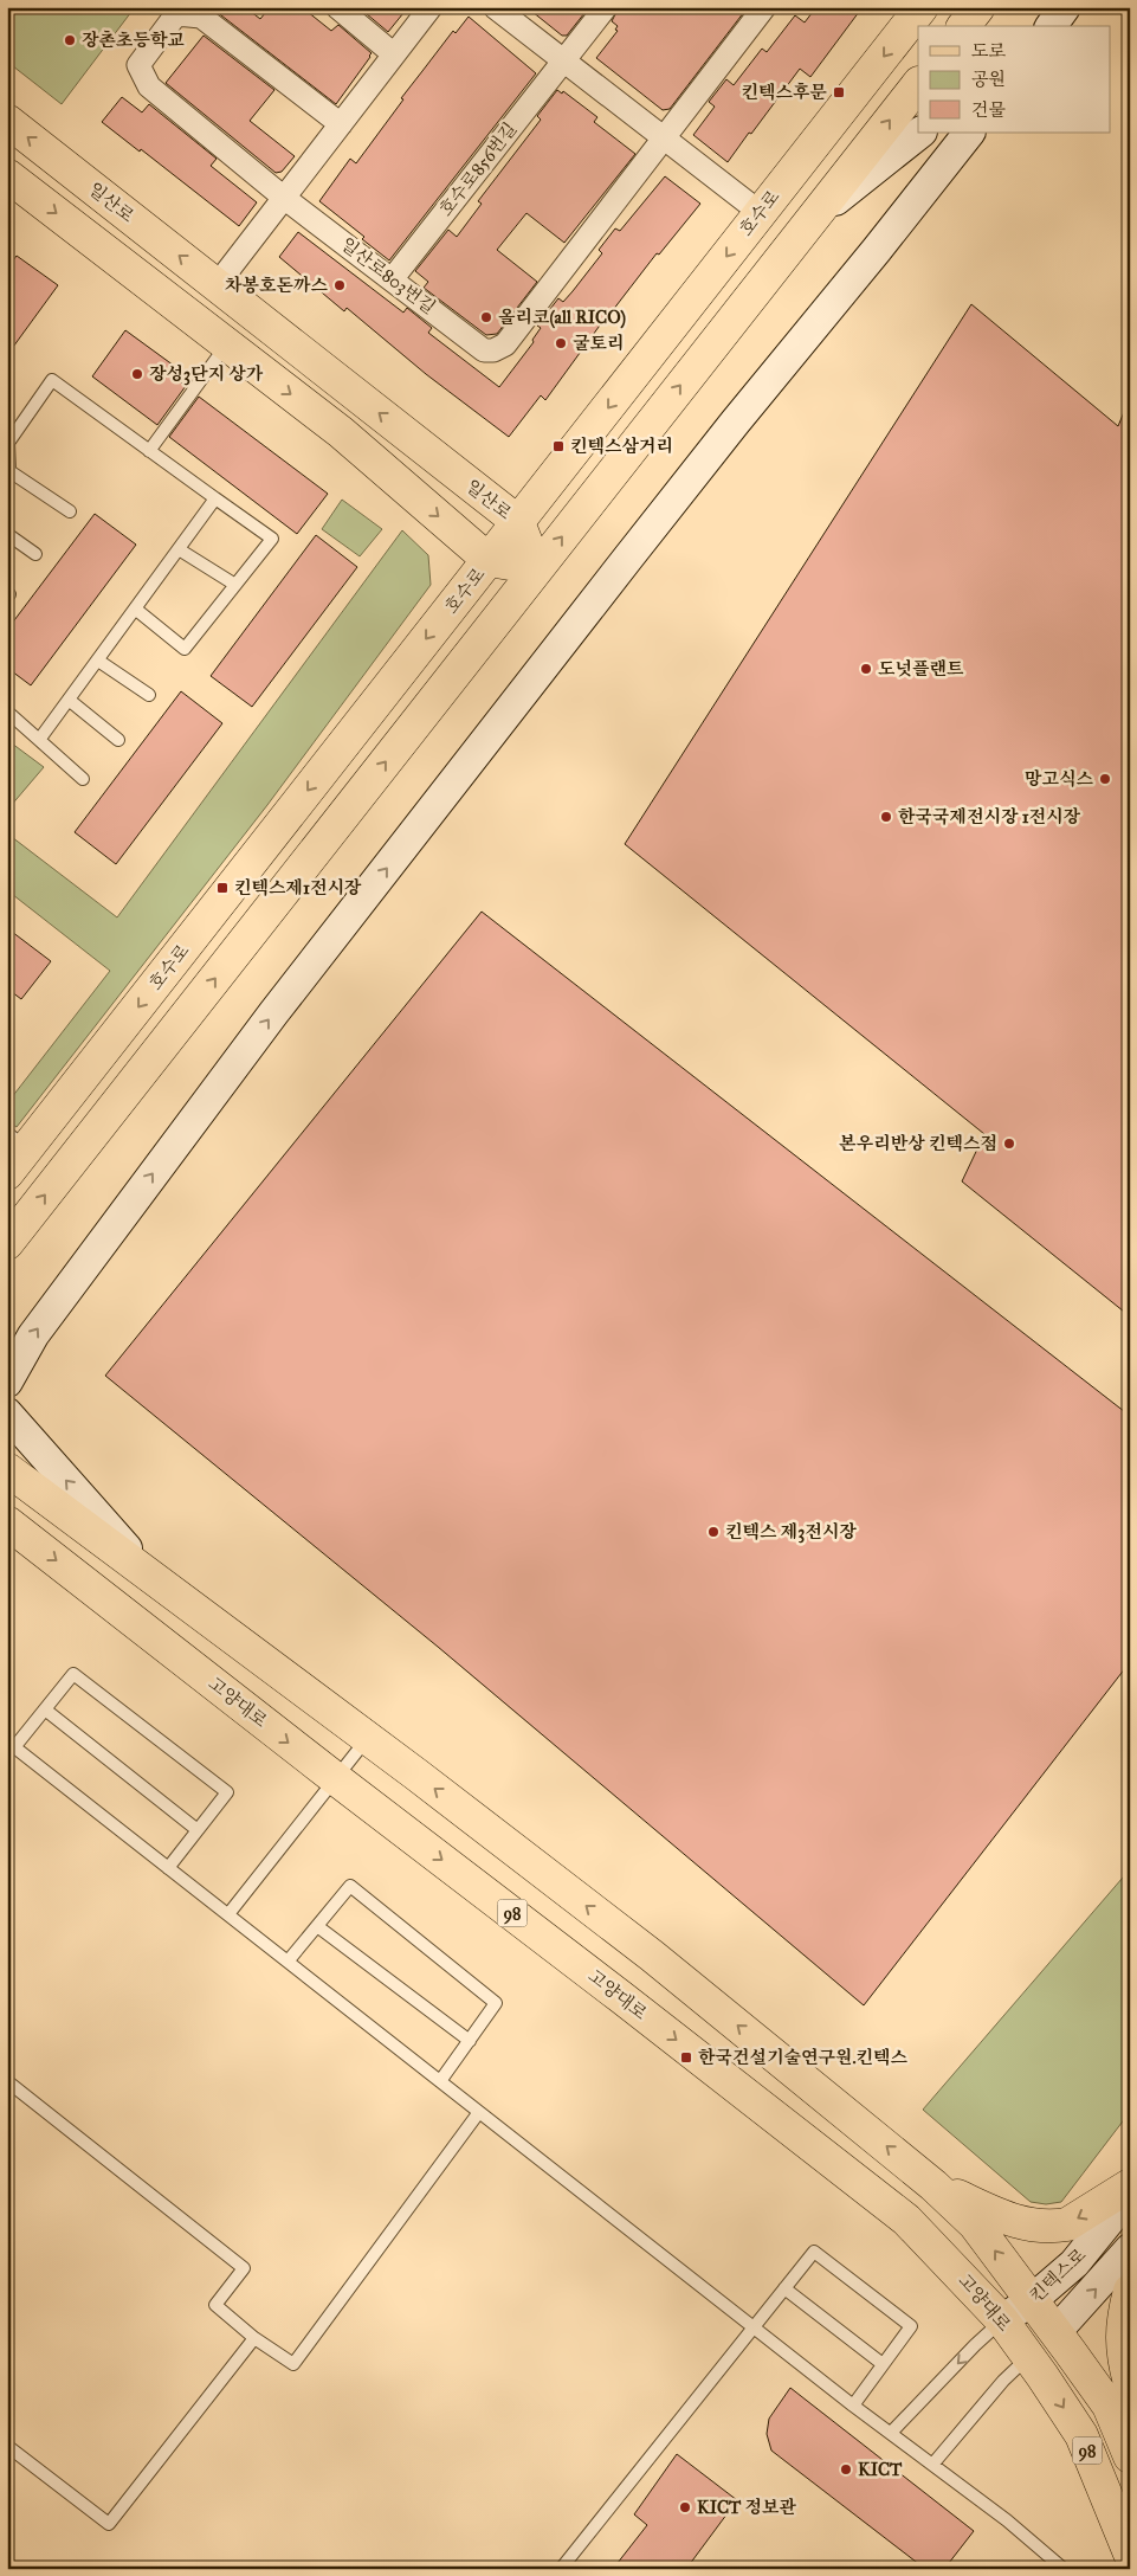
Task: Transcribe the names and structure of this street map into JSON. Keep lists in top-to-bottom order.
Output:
{
  "streets": {
    "main road": [
      "일산로",
      "호수로",
      "고양대로",
      "98",
      "킨텍스로"
    ],
    "street": ["호수로856번길", "일산로803번길"]
  },
  "crossings": [
    ["호수로856번길", "일산로803번길"],
    ["일산로", "호수로"],
    ["고양대로", "킨텍스로"]
  ],
  "places": {
    "other": [
      "장촌초등학교",
      "차봉호돈까스",
      "올리코(all RICO)",
      "굴토리",
      "장성3단지 상가",
      "도넛플랜트",
      "망고식스",
      "한국국제전시장 1전시장",
      "본우리반상 킨텍스점",
      "킨텍스 제3전시장",
      "KICT",
      "KICT 정보관"
    ],
    "transit": [
      "킨텍스후문",
      "킨텍스삼거리",
      "킨텍스제1전시장",
      "한국건설기술연구원.킨텍스"
    ]
  },
  "legend": ["도로", "공원", "건물"]
}
